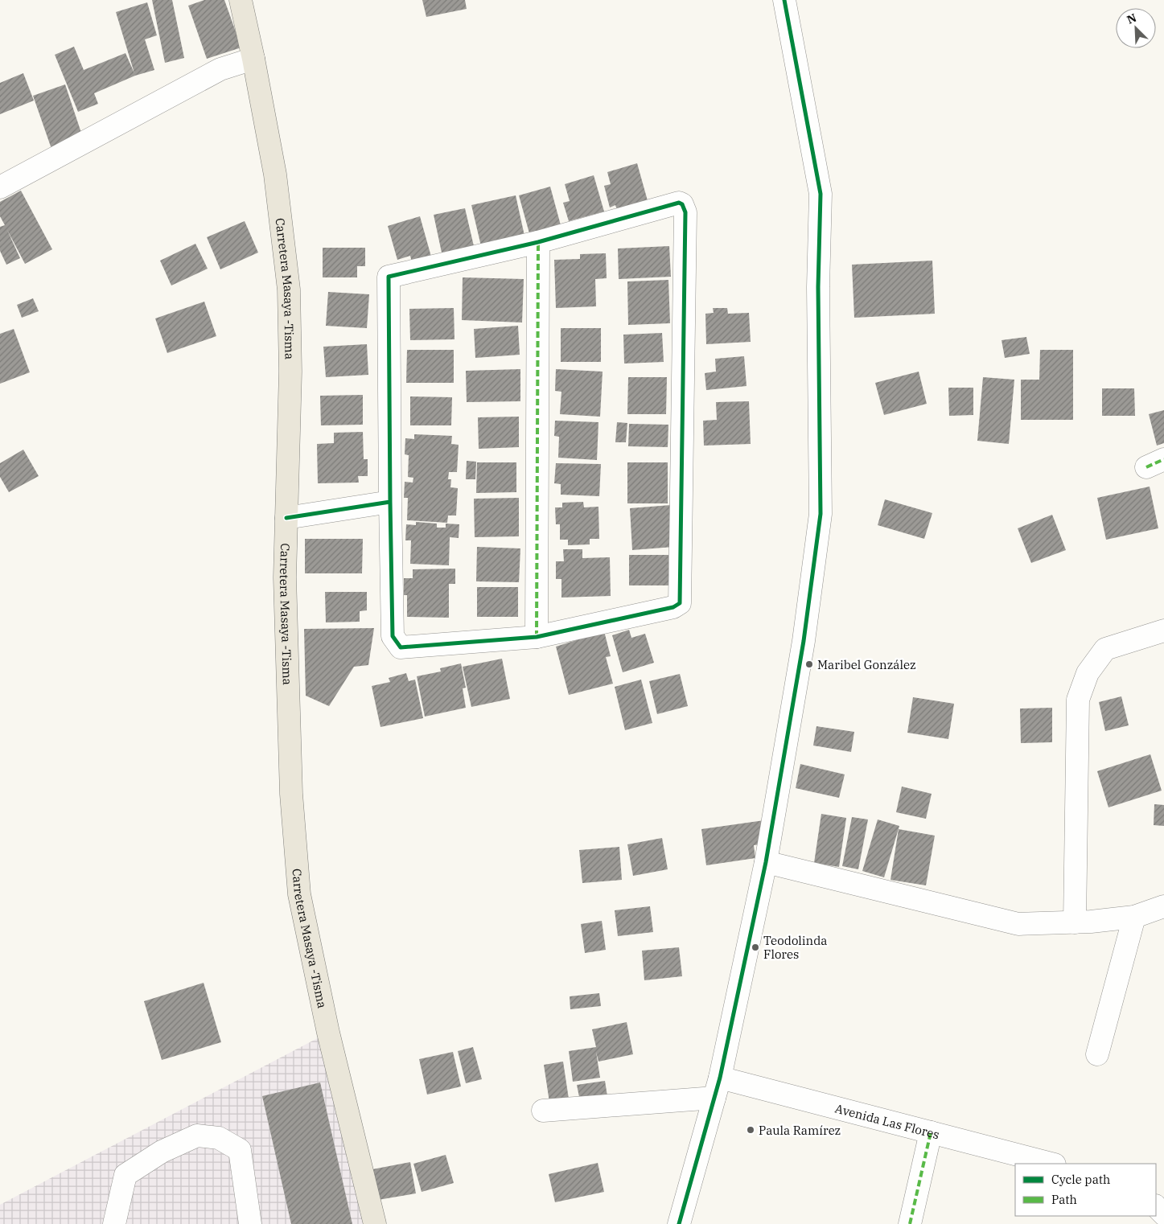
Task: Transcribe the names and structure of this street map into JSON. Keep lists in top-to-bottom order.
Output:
{
  "streets": {
    "main road": ["Carretera Masaya -Tisma"],
    "street": ["Avenida Las Flores"]
  },
  "places": ["Maribel González", "Teodolinda Flores", "Paula Ramírez"],
  "legend": ["Cycle path", "Path"],
  "north": "top left"
}
